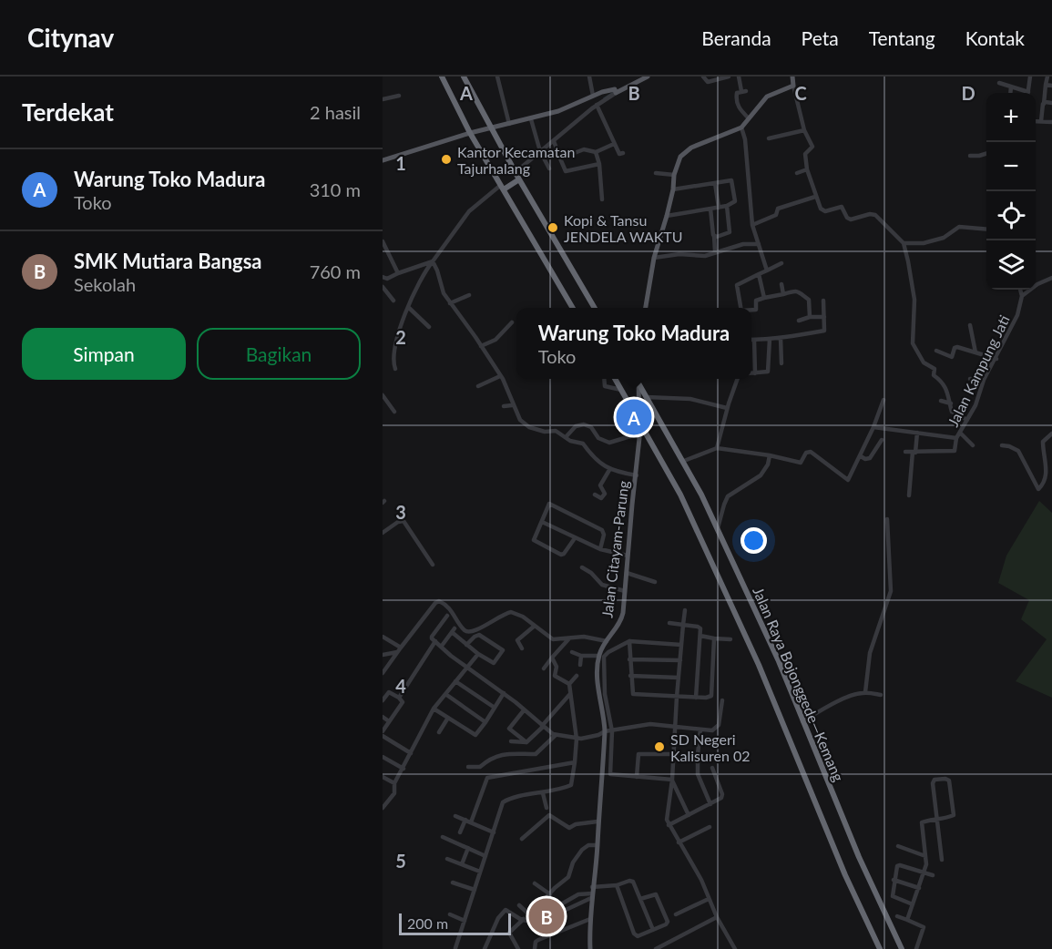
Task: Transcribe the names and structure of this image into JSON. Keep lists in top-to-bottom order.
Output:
{
  "streets": {
    "highway": ["Jalan Raya Bojonggede—Kemang"],
    "main road": ["Jalan Citayam-Parung"],
    "street": ["Jalan Kampung Jati"]
  },
  "crossings": [
    ["Jalan Citayam-Parung", "Jalan Raya Bojonggede—Kemang"]
  ],
  "places": ["Kantor Kecamatan Tajurhalang", "Kopi & Tansu JENDELA WAKTU", "SD Negeri Kalisuren 02"],
  "scale_bar": "200 m",
  "page": {
    "header": "Citynav",
    "nav": [
      "Beranda",
      "Peta",
      "Tentang",
      "Kontak"
    ],
    "heading": ["Terdekat", "2 hasil"],
    "map_buttons": ["+", "−"],
    "list": [
      {
        "mark": "A",
        "name": "Warung Toko Madura",
        "note": "Toko",
        "value": "310 m"
      },
      {
        "mark": "B",
        "name": "SMK Mutiara Bangsa",
        "note": "Sekolah",
        "value": "760 m"
      }
    ],
    "popup": ["Warung Toko Madura", "Toko"],
    "buttons": ["Simpan", "Bagikan"],
    "pins": ["A", "B"],
    "scale": "200 m"
  },
  "grid": {
    "columns": [
      "A",
      "B",
      "C",
      "D"
    ],
    "rows": [
      "1",
      "2",
      "3",
      "4",
      "5"
    ]
  }
}
